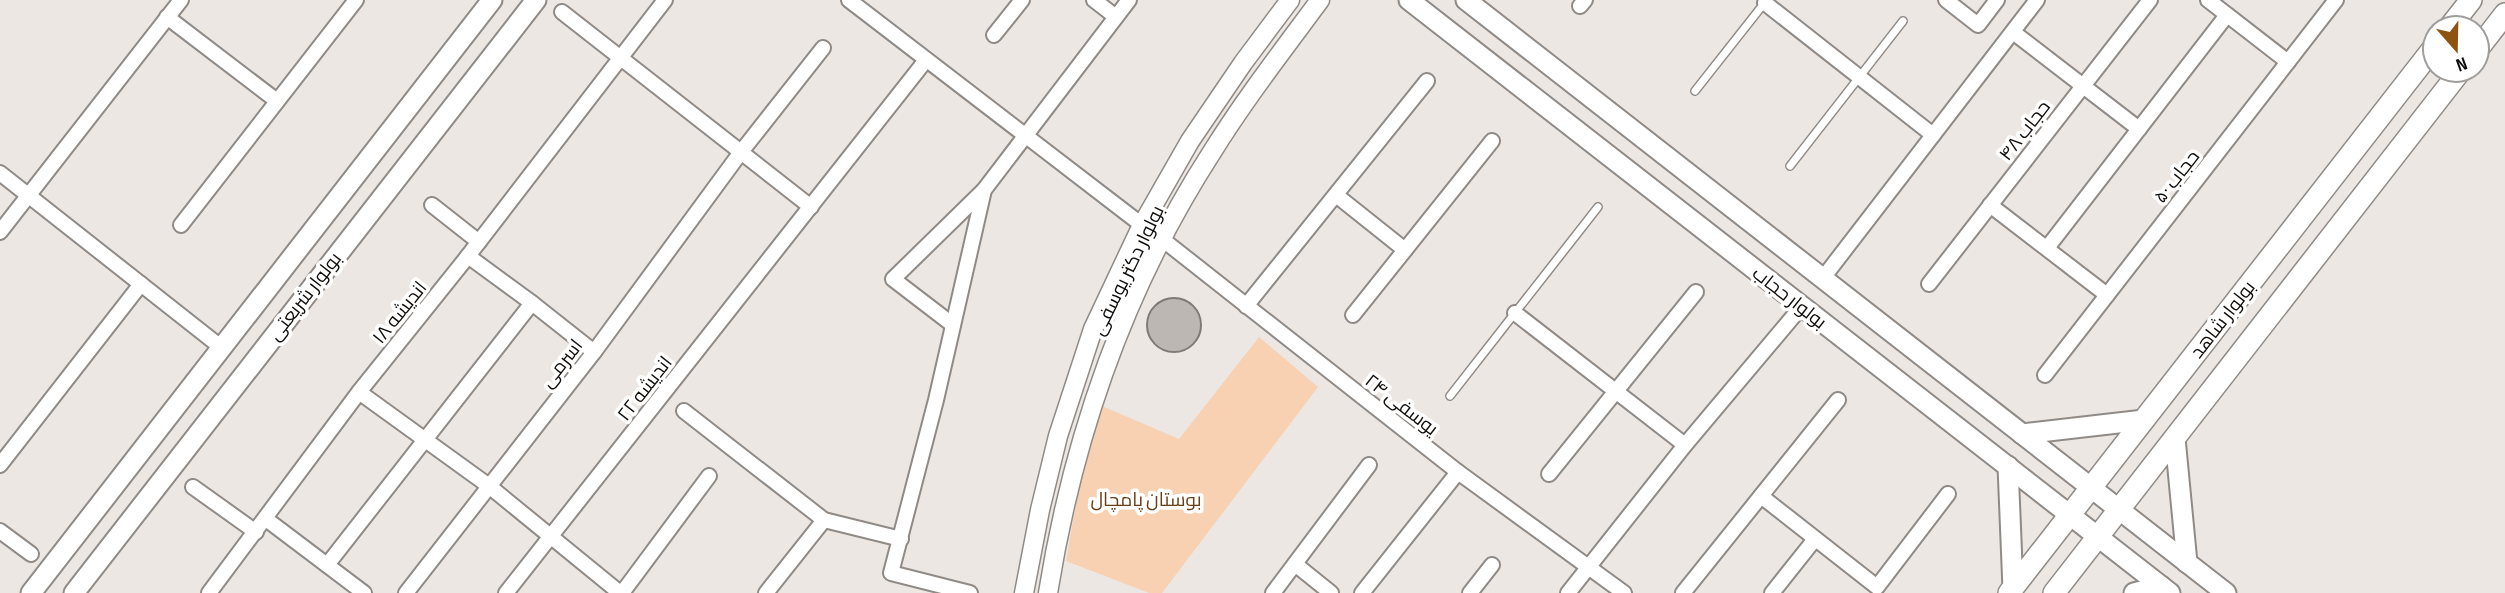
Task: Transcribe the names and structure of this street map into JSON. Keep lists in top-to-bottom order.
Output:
{
  "streets": {
    "main road": ["بولوار شریعتی", "بولوار حجاب", "بولوار شاهد"],
    "street": [
      "حجاب ۴۸",
      "حجاب ۵۰",
      "بولوار دکتر یوسفی",
      "اندیشه ۱۸",
      "اسرمی",
      "اندیشه ۲۲",
      "یوسفی ۲۴"
    ]
  },
  "crossings": [
    ["بولوار دکتر یوسفی", "یوسفی ۲۴"],
    ["بولوار حجاب", "بولوار شاهد"]
  ],
  "parks": ["بوستان پامچال"],
  "north": "bottom"
}
